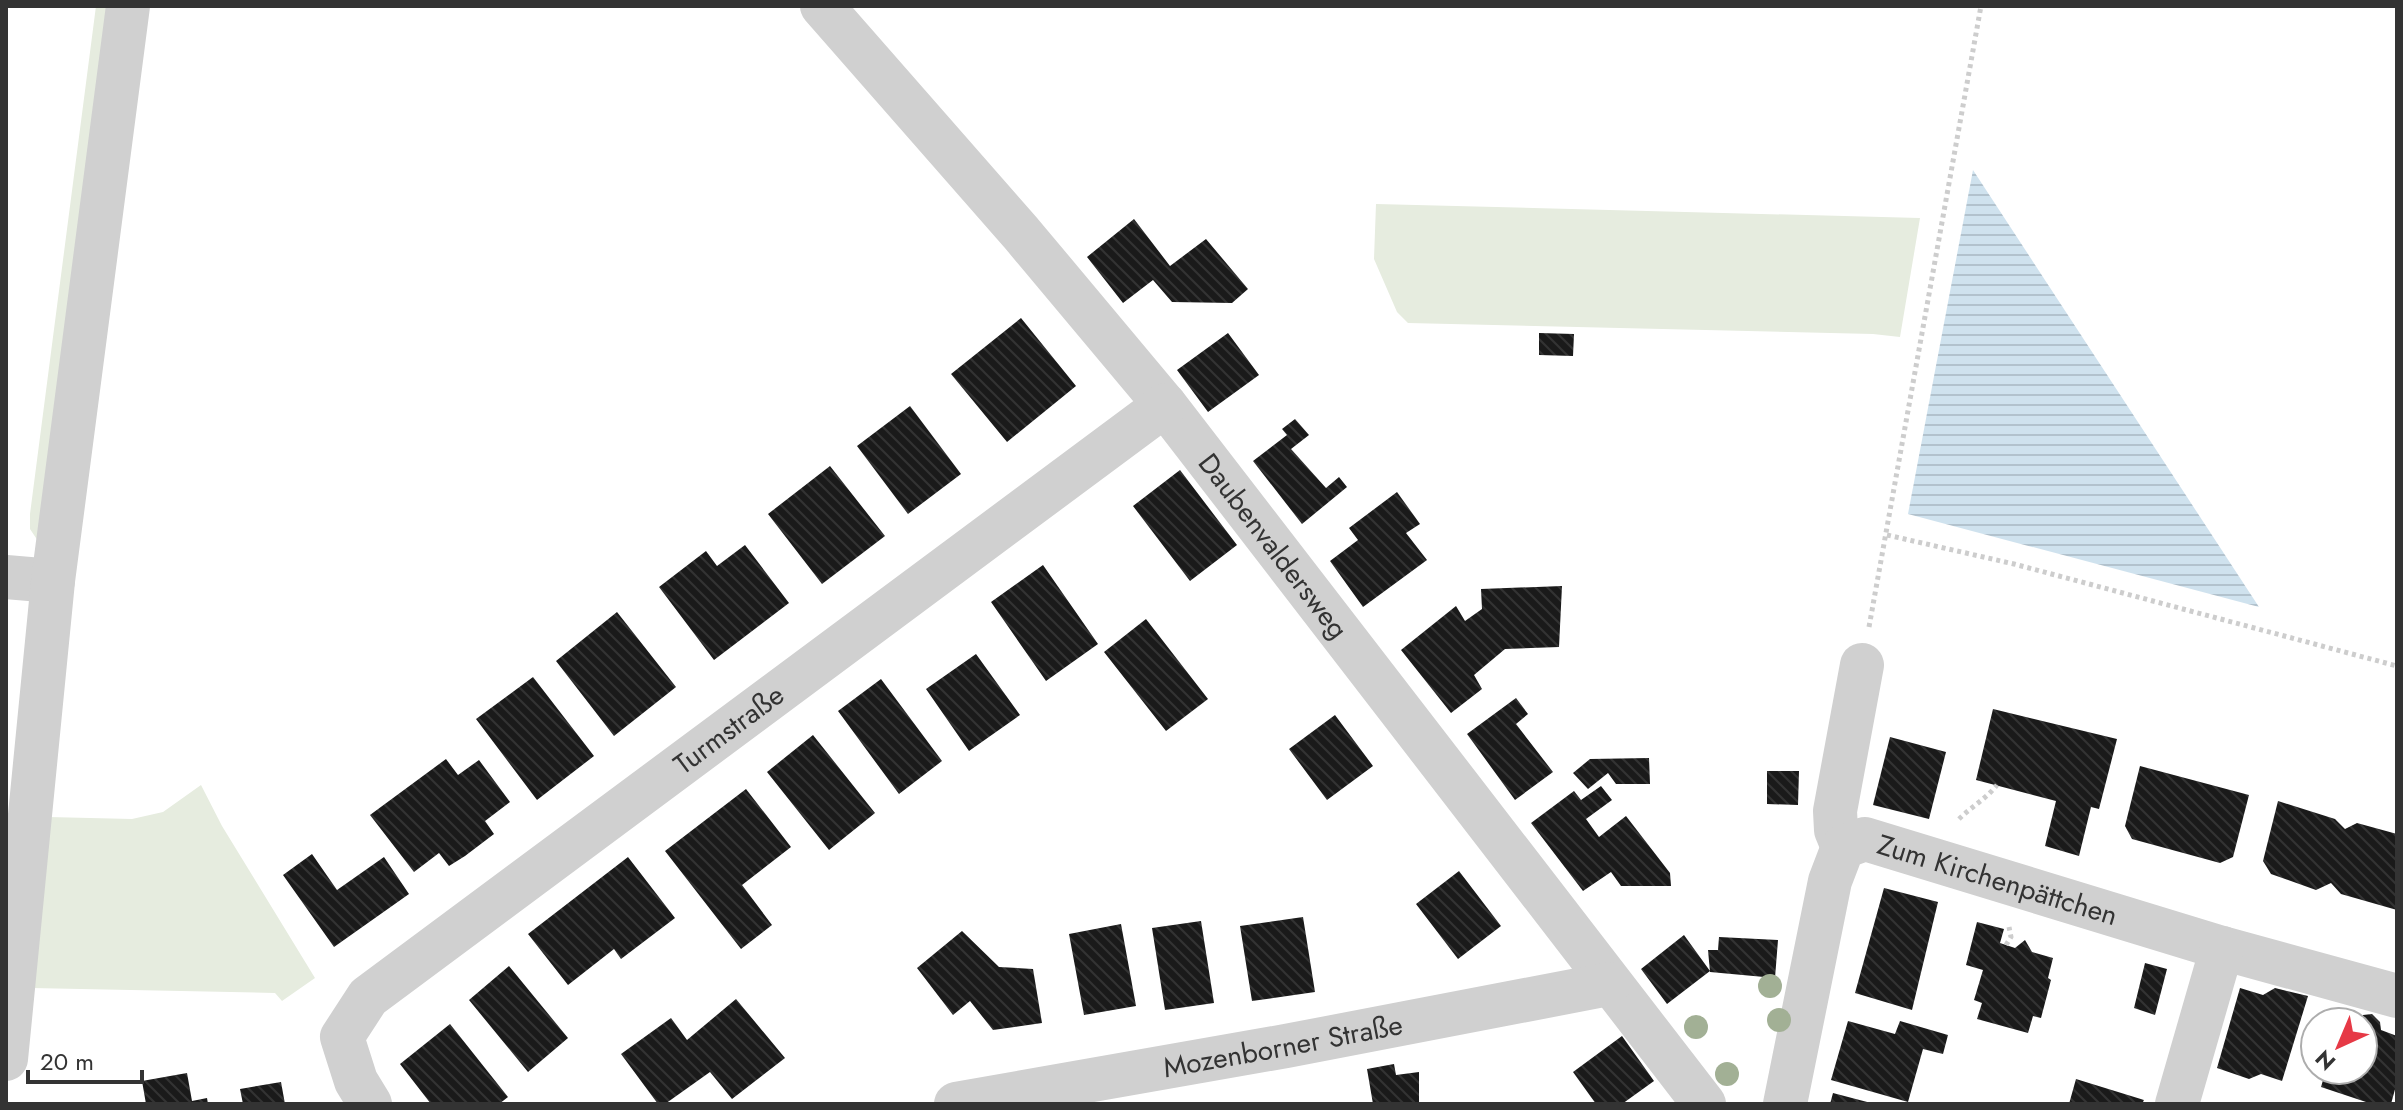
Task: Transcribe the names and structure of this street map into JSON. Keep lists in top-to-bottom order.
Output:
{
  "streets": {
    "street": [
      "Daubenvaldersweg",
      "Turmstraße",
      "Zum Kirchenpättchen",
      "Mozenborner Straße"
    ]
  },
  "crossings": [
    ["Daubenvaldersweg", "Turmstraße"],
    ["Daubenvaldersweg", "Mozenborner Straße"]
  ],
  "scale_bar": "20 m",
  "north": "bottom left"
}
